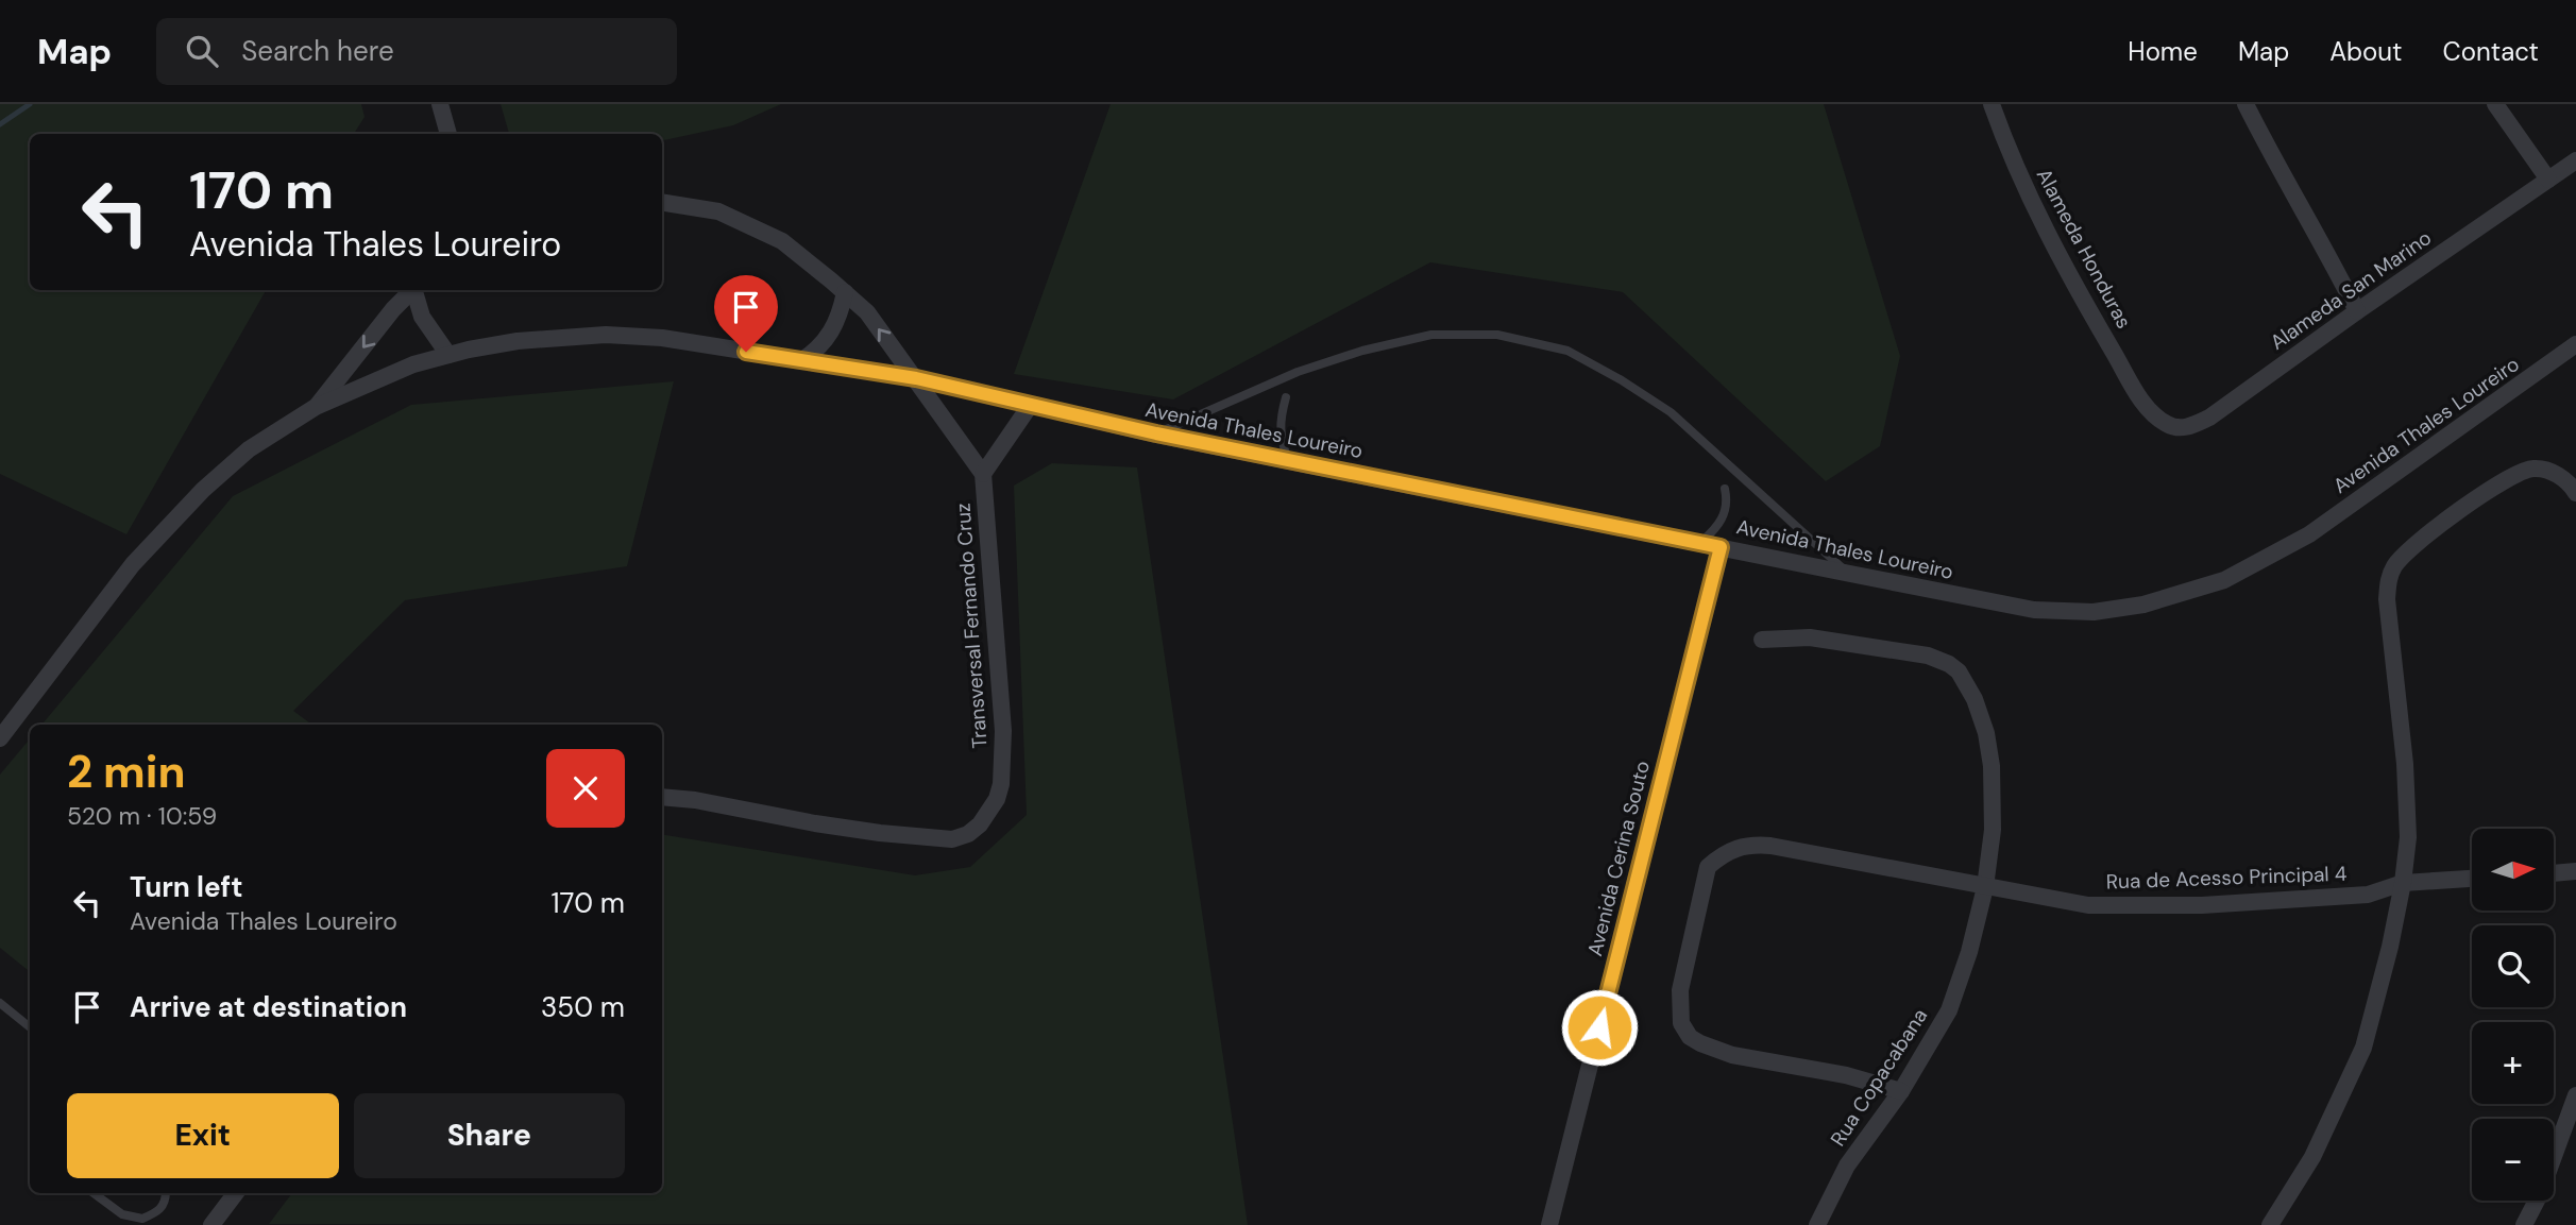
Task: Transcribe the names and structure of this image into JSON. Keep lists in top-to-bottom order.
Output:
{
  "streets": {
    "street": [
      "Alameda Honduras",
      "Alameda San Marino",
      "Avenida Thales Loureiro",
      "Transversal Fernando Cruz",
      "Avenida Cerina Souto",
      "Rua de Acesso Principal 4",
      "Rua Copacabana"
    ]
  },
  "crossings": [
    ["Alameda Honduras", "Alameda San Marino"],
    ["Avenida Thales Loureiro", "Transversal Fernando Cruz"],
    ["Avenida Thales Loureiro", "Avenida Cerina Souto"],
    ["Rua de Acesso Principal 4", "Rua Copacabana"]
  ],
  "north": "right",
  "page": {
    "header": "Map",
    "search": "Search here",
    "nav": [
      "Home",
      "Map",
      "About",
      "Contact"
    ],
    "turn": ["170 m", "Avenida Thales Loureiro"],
    "heading": ["2 min", "520 m · 10:59"],
    "map_buttons": ["+", "−"],
    "list": [
      {
        "name": "Turn left",
        "note": "Avenida Thales Loureiro",
        "value": "170 m"
      },
      {
        "name": "Arrive at destination",
        "value": "350 m"
      }
    ],
    "buttons": ["Exit", "Share"]
  }
}
